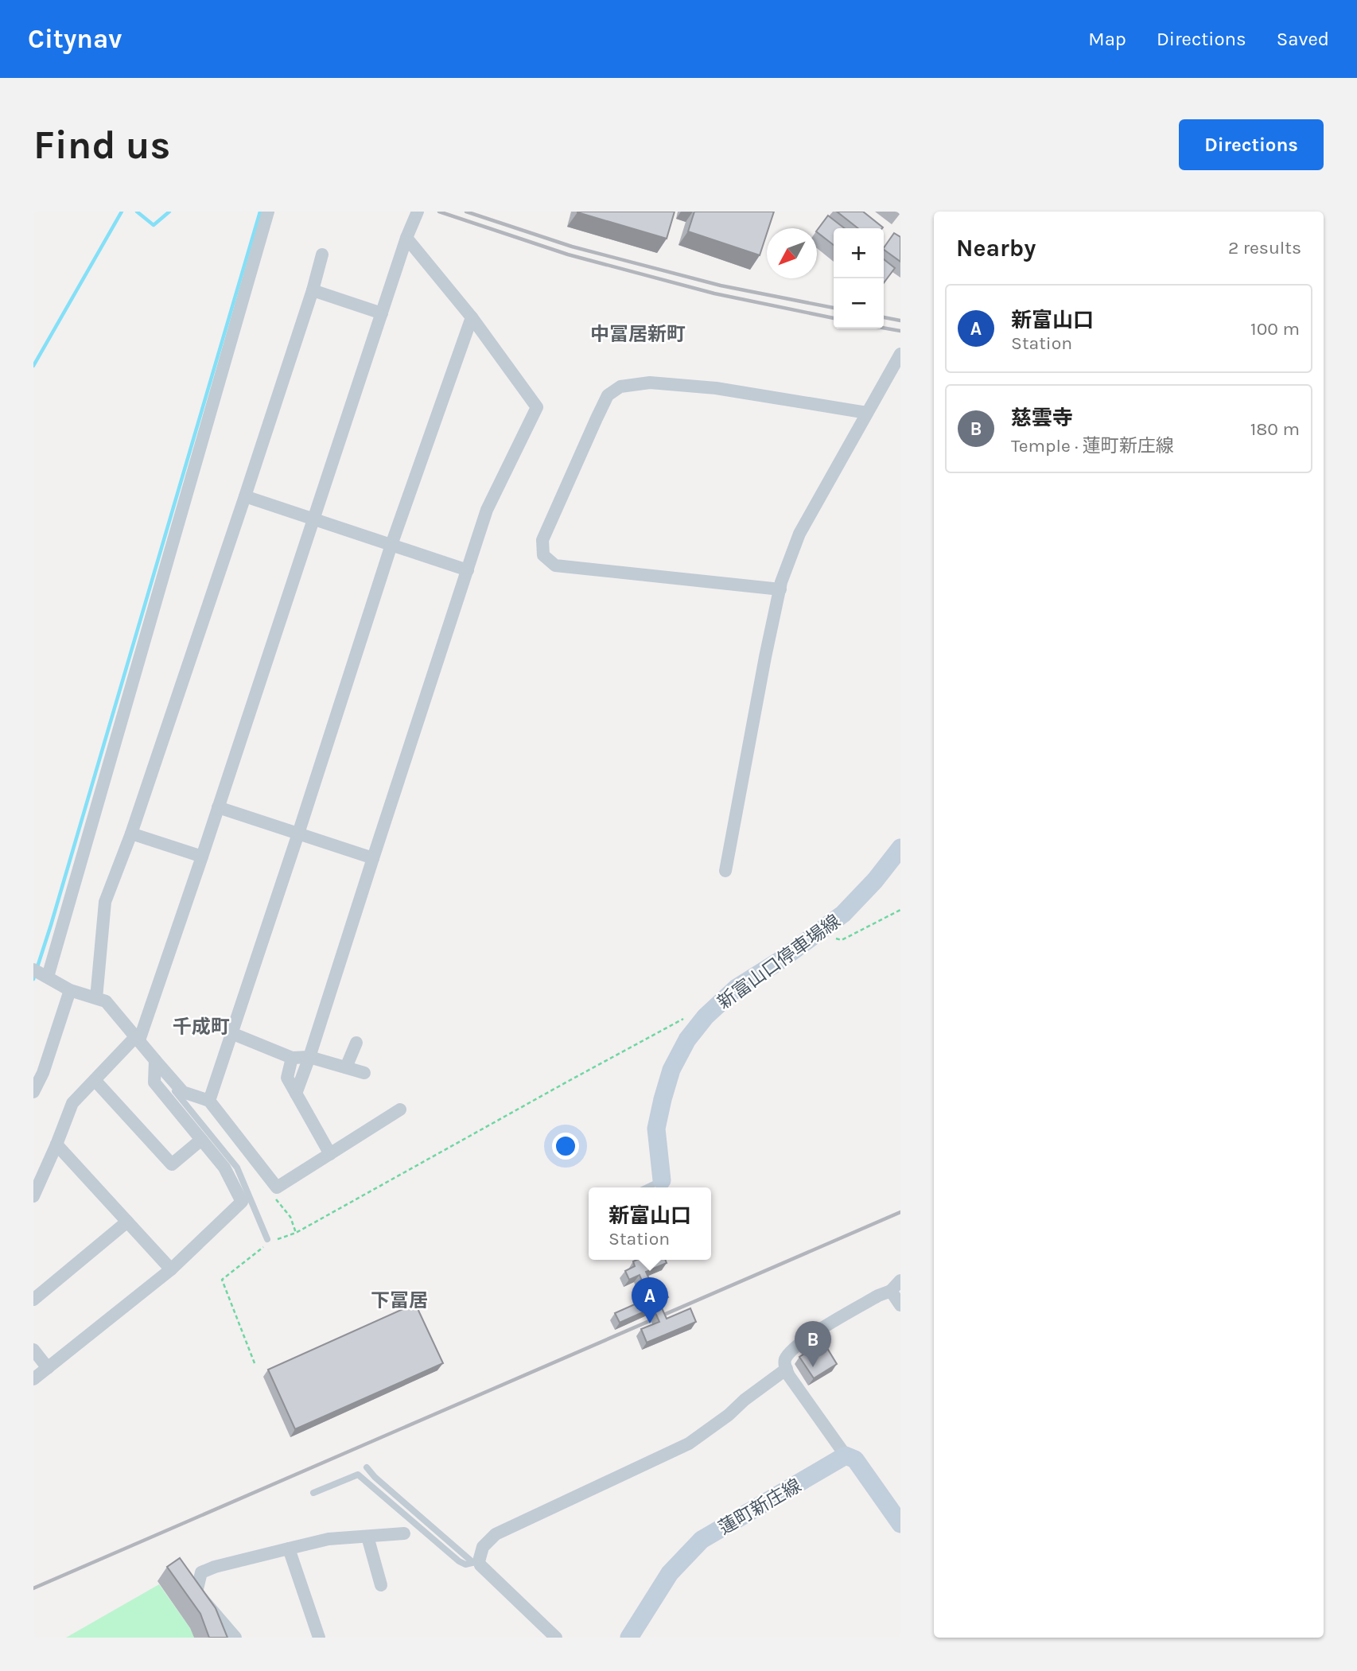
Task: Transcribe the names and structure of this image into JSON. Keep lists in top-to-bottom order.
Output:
{
  "streets": {
    "main road": ["新富山口停車場線", "蓮町新庄線"]
  },
  "districts": ["中冨居新町", "千成町", "下冨居"],
  "north": "bottom left",
  "page": {
    "header": "Citynav",
    "nav": ["Map", "Directions", "Saved"],
    "buttons": "Directions",
    "title": "Find us",
    "heading": ["Nearby", "2 results"],
    "map_buttons": ["+", "−"],
    "list": [
      {
        "mark": "A",
        "name": "新富山口",
        "note": "Station",
        "value": "100 m"
      },
      {
        "mark": "B",
        "name": "慈雲寺",
        "note": "Temple · 蓮町新庄線",
        "value": "180 m"
      }
    ],
    "popup": ["新富山口", "Station"],
    "pins": ["A", "B"]
  }
}
